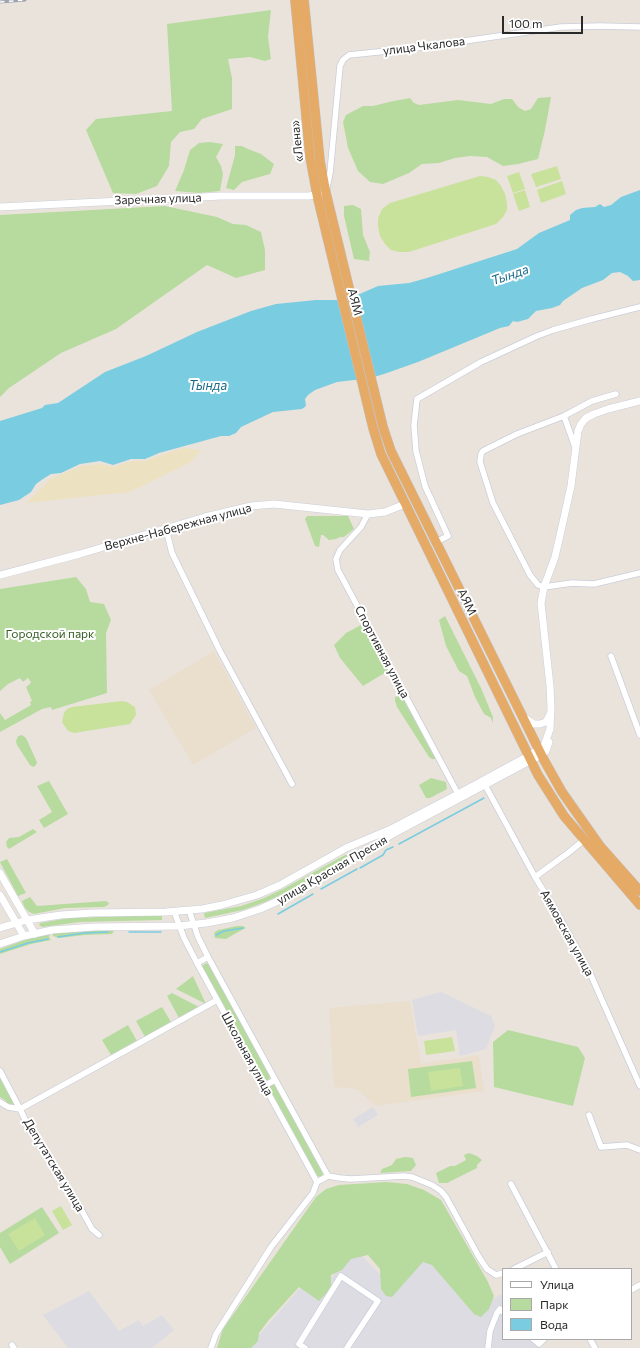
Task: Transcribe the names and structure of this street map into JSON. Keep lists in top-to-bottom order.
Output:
{
  "streets": {
    "highway": ["«Лена»", "АЯМ"],
    "street": [
      "улица Чкалова",
      "Заречная улица",
      "Верхне-Набережная улица",
      "Спортивная улица",
      "улица Красная Пресня",
      "Аямовская улица",
      "Школьная улица",
      "Депутатская улица"
    ]
  },
  "crossings": [
    ["улица Чкалова", "«Лена»"],
    ["улица Чкалова", "Заречная улица"],
    ["«Лена»", "Заречная улица"],
    ["«Лена»", "АЯМ"],
    ["АЯМ", "Верхне-Набережная улица"],
    ["АЯМ", "улица Красная Пресня"],
    ["Верхне-Набережная улица", "Спортивная улица"],
    ["Спортивная улица", "улица Красная Пресня"],
    ["улица Красная Пресня", "Аямовская улица"],
    ["улица Красная Пресня", "Школьная улица"]
  ],
  "water": ["Тында"],
  "parks": ["Городской парк"],
  "legend": ["Улица", "Парк", "Вода"],
  "scale_bar": "100 m"
}
